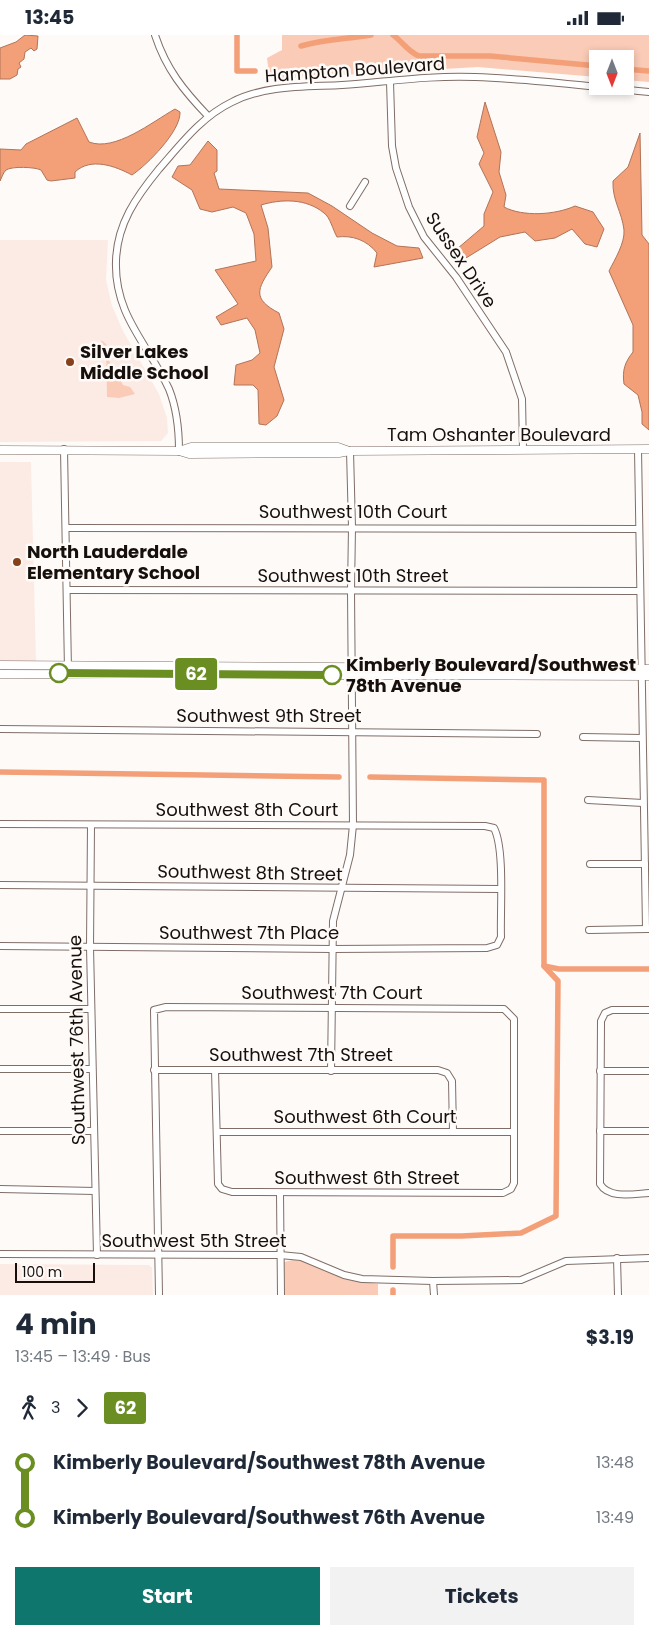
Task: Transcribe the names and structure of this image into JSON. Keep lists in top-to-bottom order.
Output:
{
  "streets": {
    "street": [
      "Hampton Boulevard",
      "Sussex Drive",
      "Tam Oshanter Boulevard",
      "Southwest 10th Court",
      "Southwest 10th Street",
      "Southwest 9th Street",
      "Southwest 8th Court",
      "Southwest 8th Street",
      "Southwest 7th Place",
      "Southwest 7th Court",
      "Southwest 76th Avenue",
      "Southwest 7th Street",
      "Southwest 6th Court",
      "Southwest 6th Street",
      "Southwest 5th Street"
    ]
  },
  "crossings": [
    ["Hampton Boulevard", "Sussex Drive"],
    ["Hampton Boulevard", "Tam Oshanter Boulevard"],
    ["Sussex Drive", "Tam Oshanter Boulevard"],
    ["Southwest 8th Court", "Southwest 8th Street"],
    ["Southwest 8th Court", "Southwest 7th Place"],
    ["Southwest 8th Court", "Southwest 76th Avenue"],
    ["Southwest 8th Street", "Southwest 7th Place"],
    ["Southwest 8th Street", "Southwest 76th Avenue"],
    ["Southwest 7th Place", "Southwest 76th Avenue"],
    ["Southwest 7th Court", "Southwest 7th Street"],
    ["Southwest 7th Court", "Southwest 6th Court"],
    ["Southwest 7th Court", "Southwest 6th Street"],
    ["Southwest 76th Avenue", "Southwest 5th Street"],
    ["Southwest 7th Street", "Southwest 6th Court"],
    ["Southwest 6th Court", "Southwest 6th Street"]
  ],
  "places": ["Silver Lakes Middle School", "North Lauderdale Elementary School", "Kimberly Boulevard/Southwest 78th Avenue"],
  "lines": ["bus line 62"],
  "scale_bar": "100 m",
  "north": "bottom",
  "page": {
    "status": "13:45",
    "on_map": "62",
    "scale": "100 m",
    "heading": ["4 min", "13:45 – 13:49 · Bus", "$3.19"],
    "legs": ["3", "62"],
    "list": [
      {
        "name": "Kimberly Boulevard/Southwest 78th Avenue",
        "value": "13:48"
      },
      {
        "name": "Kimberly Boulevard/Southwest 76th Avenue",
        "value": "13:49"
      }
    ],
    "buttons": ["Start", "Tickets"]
  }
}
